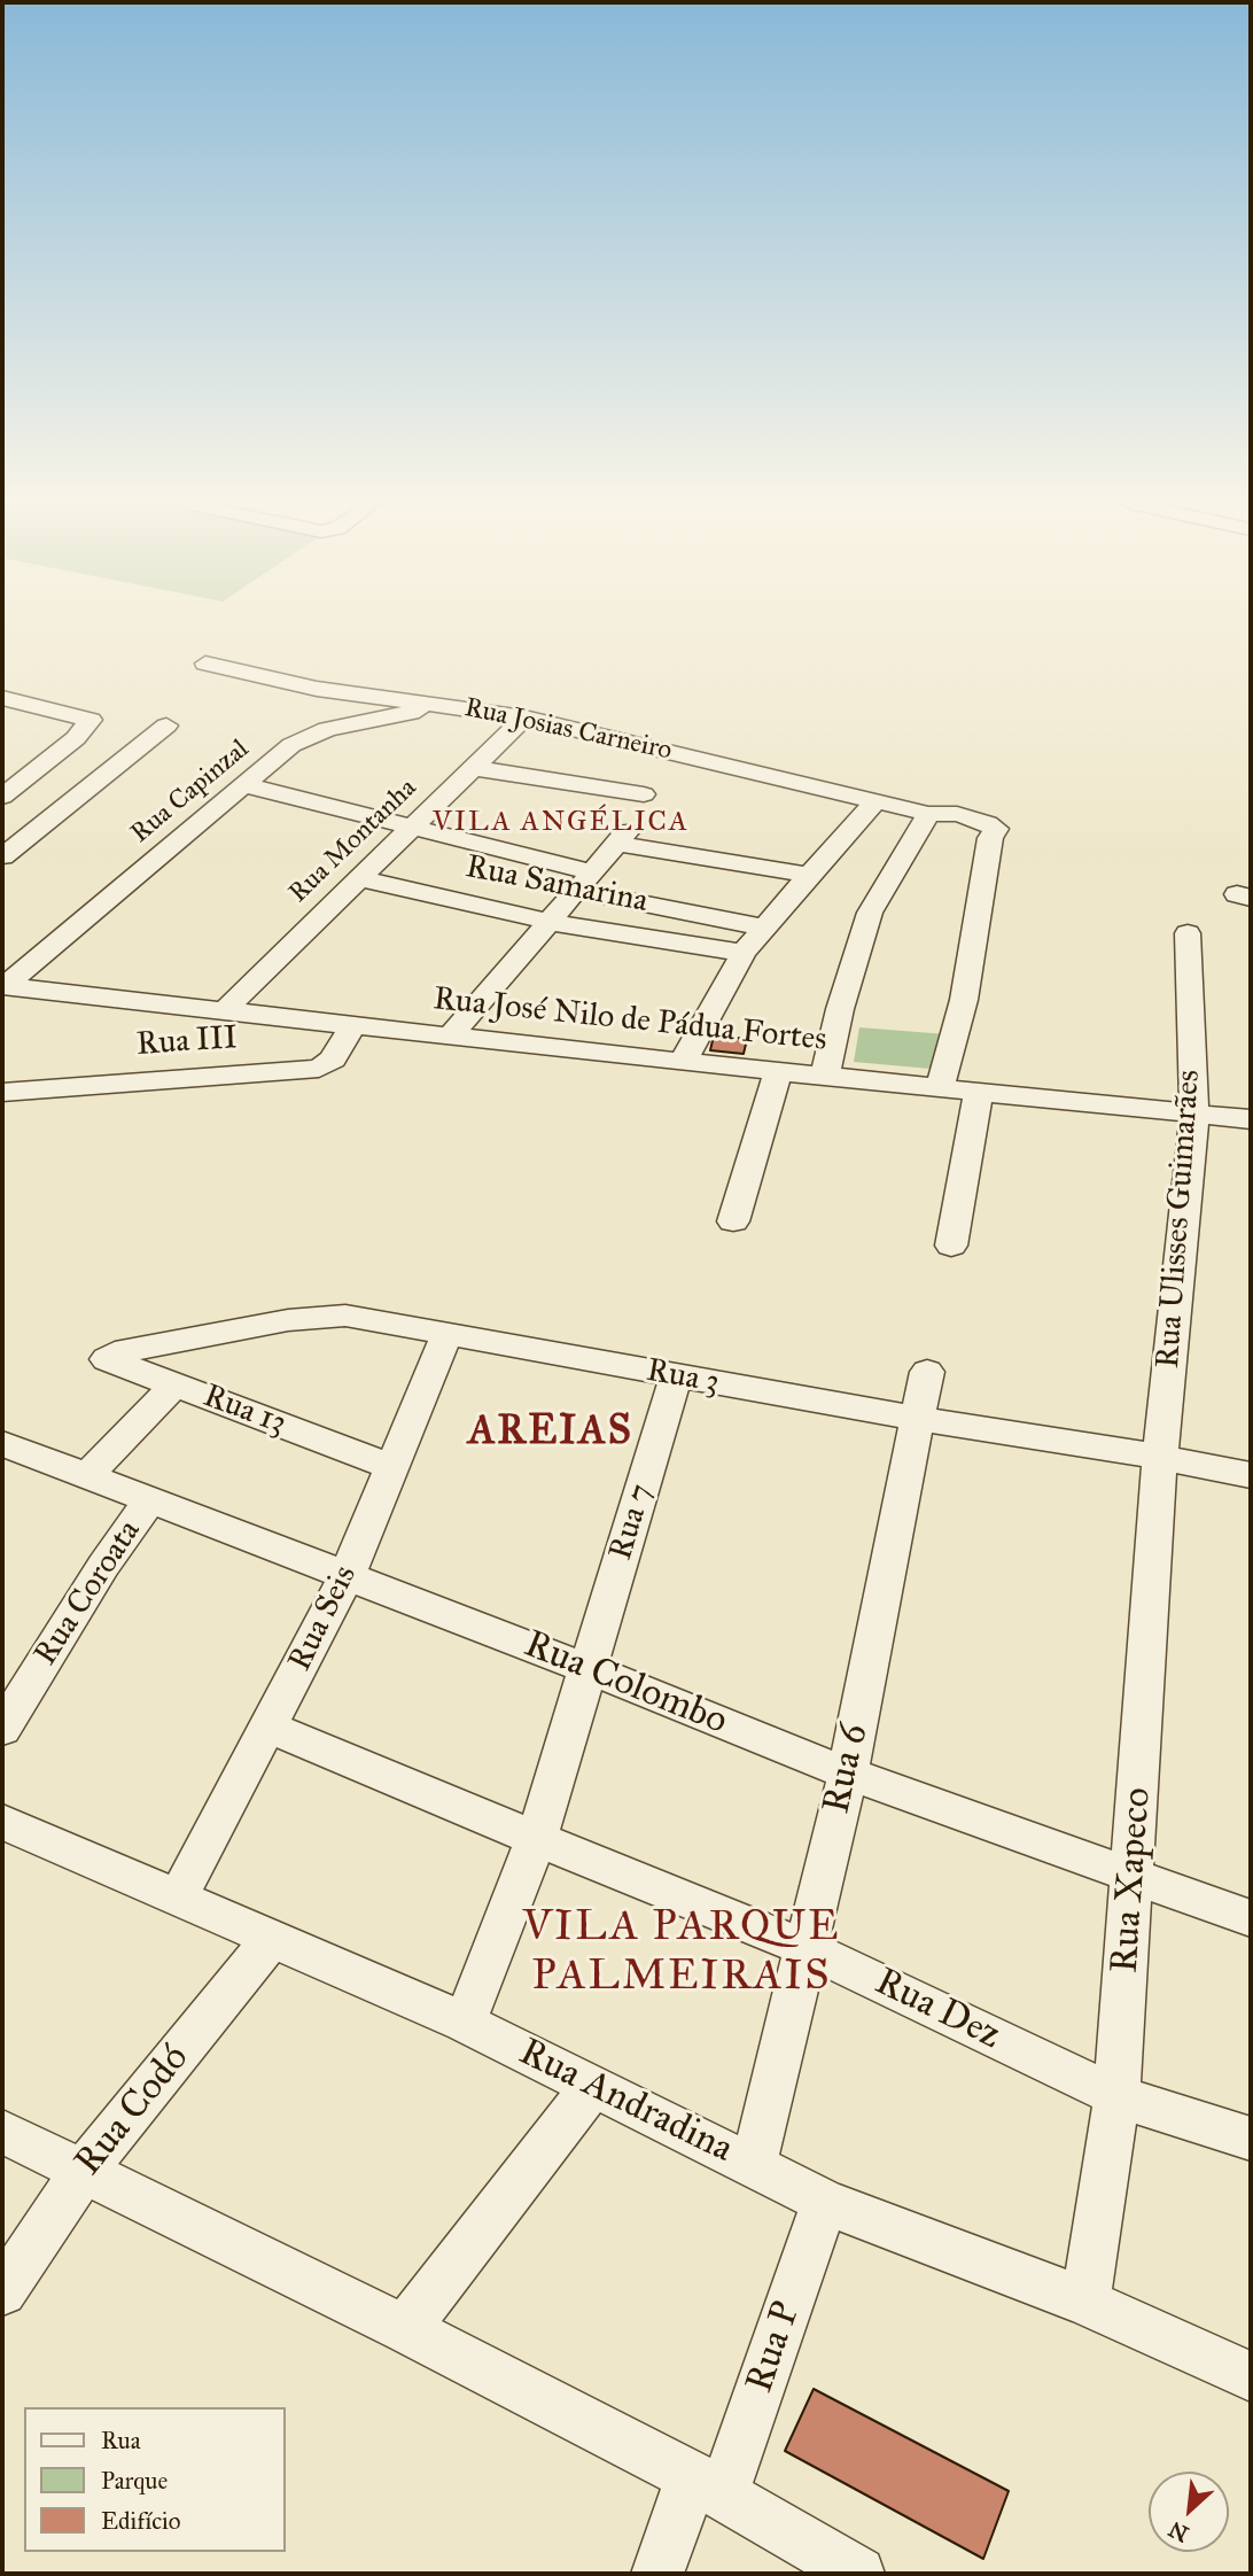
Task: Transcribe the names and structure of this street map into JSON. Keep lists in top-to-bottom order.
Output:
{
  "streets": {
    "street": [
      "Rua Josias Carneiro",
      "Rua Capinzal",
      "Rua Montanha",
      "Rua Samarina",
      "Rua José Nilo de Pádua Fortes",
      "Rua III",
      "Rua Ulisses Guimarães",
      "Rua 3",
      "Rua 13",
      "Rua 7",
      "Rua Coroata",
      "Rua Seis",
      "Rua Colombo",
      "Rua 6",
      "Rua Xapeco",
      "Rua Dez",
      "Rua Andradina",
      "Rua Codó",
      "Rua P"
    ]
  },
  "crossings": [
    ["Rua Josias Carneiro", "Rua Capinzal"],
    ["Rua Josias Carneiro", "Rua Montanha"],
    ["Rua Josias Carneiro", "Rua José Nilo de Pádua Fortes"],
    ["Rua Capinzal", "Rua José Nilo de Pádua Fortes"],
    ["Rua Montanha", "Rua Samarina"],
    ["Rua Montanha", "Rua José Nilo de Pádua Fortes"],
    ["Rua José Nilo de Pádua Fortes", "Rua III"],
    ["Rua José Nilo de Pádua Fortes", "Rua Ulisses Guimarães"],
    ["Rua Ulisses Guimarães", "Rua 3"],
    ["Rua Ulisses Guimarães", "Rua Xapeco"],
    ["Rua 3", "Rua 13"],
    ["Rua 3", "Rua 7"],
    ["Rua 3", "Rua Seis"],
    ["Rua 3", "Rua 6"],
    ["Rua 3", "Rua Xapeco"],
    ["Rua 13", "Rua Seis"],
    ["Rua 7", "Rua Colombo"],
    ["Rua 7", "Rua Dez"],
    ["Rua 7", "Rua Andradina"],
    ["Rua Coroata", "Rua Colombo"],
    ["Rua Seis", "Rua Colombo"],
    ["Rua Seis", "Rua Dez"],
    ["Rua Seis", "Rua Andradina"],
    ["Rua Colombo", "Rua 6"],
    ["Rua Colombo", "Rua Xapeco"],
    ["Rua 6", "Rua Dez"],
    ["Rua 6", "Rua Andradina"],
    ["Rua Xapeco", "Rua Dez"],
    ["Rua Xapeco", "Rua Andradina"],
    ["Rua Andradina", "Rua Codó"],
    ["Rua Andradina", "Rua P"]
  ],
  "districts": ["VILA ANGÉLICA", "AREIAS", "VILA PARQUE PALMEIRAIS"],
  "legend": ["Rua", "Parque", "Edifício"],
  "north": "bottom left"
}
